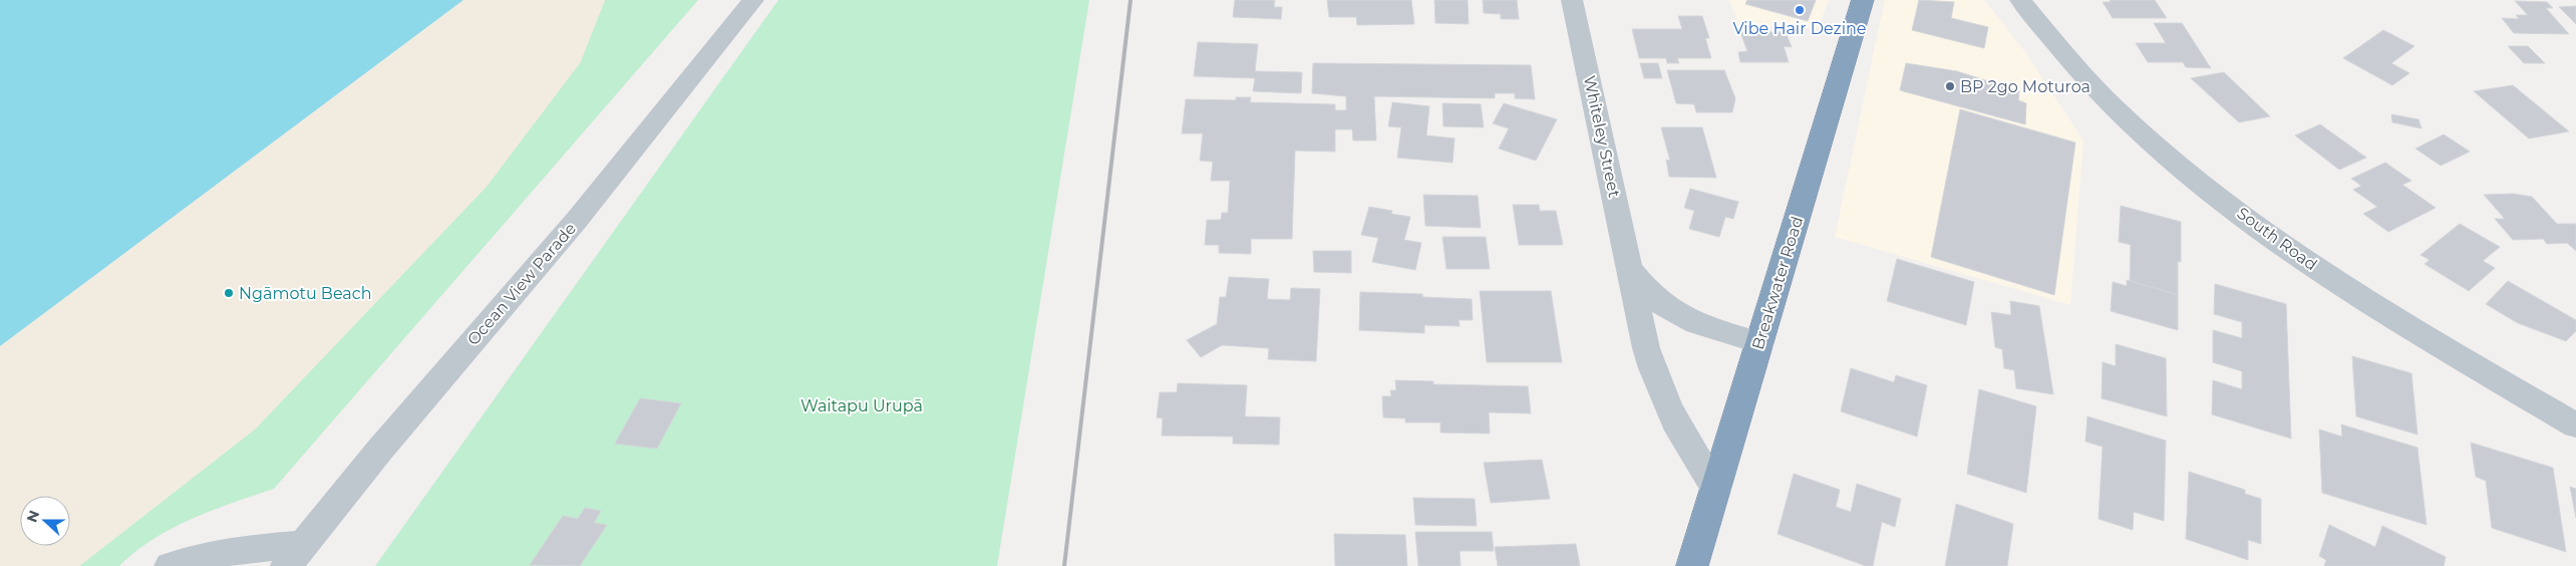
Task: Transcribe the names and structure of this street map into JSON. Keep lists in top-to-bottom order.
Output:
{
  "streets": {
    "highway": ["Breakwater Road"],
    "street": ["Whiteley Street", "South Road", "Ocean View Parade"]
  },
  "crossings": [
    ["Whiteley Street", "Breakwater Road"]
  ],
  "parks": ["Waitapu Urupā"],
  "places": ["Vibe Hair Dezine", "BP 2go Moturoa", "Ngāmotu Beach"],
  "north": "left"
}
